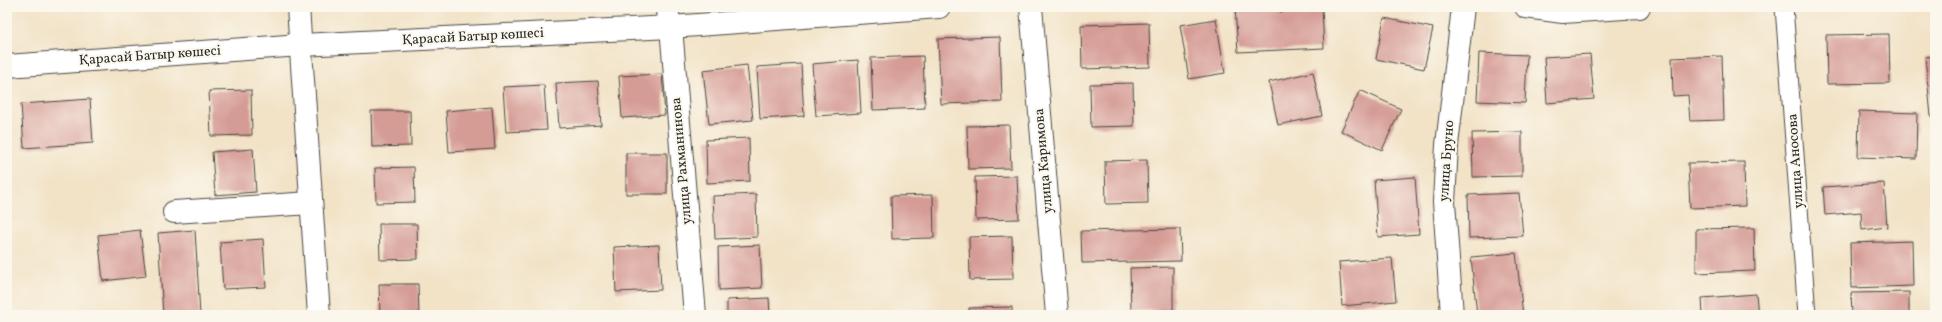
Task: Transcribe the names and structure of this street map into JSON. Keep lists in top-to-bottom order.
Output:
{
  "streets": {
    "street": [
      "Қарасай Батыр көшесі",
      "улица Рахманинова",
      "улица Каримова",
      "улица Бруно"
    ],
    "lane": ["улица Аносова"]
  },
  "crossings": [
    ["Қарасай Батыр көшесі", "улица Рахманинова"]
  ]
}
